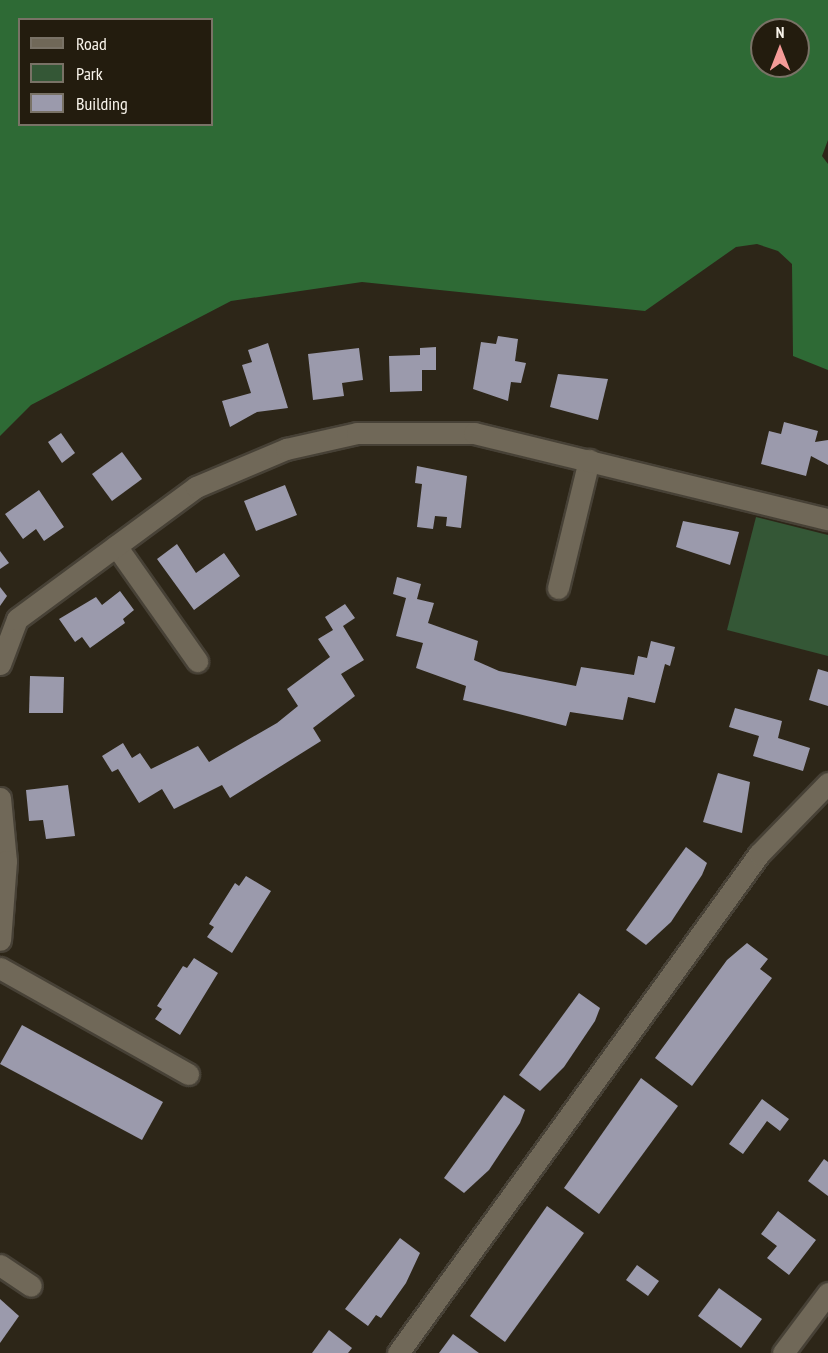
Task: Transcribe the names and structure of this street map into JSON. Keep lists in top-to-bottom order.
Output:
{
  "legend": ["Road", "Park", "Building"],
  "north": "top"
}
